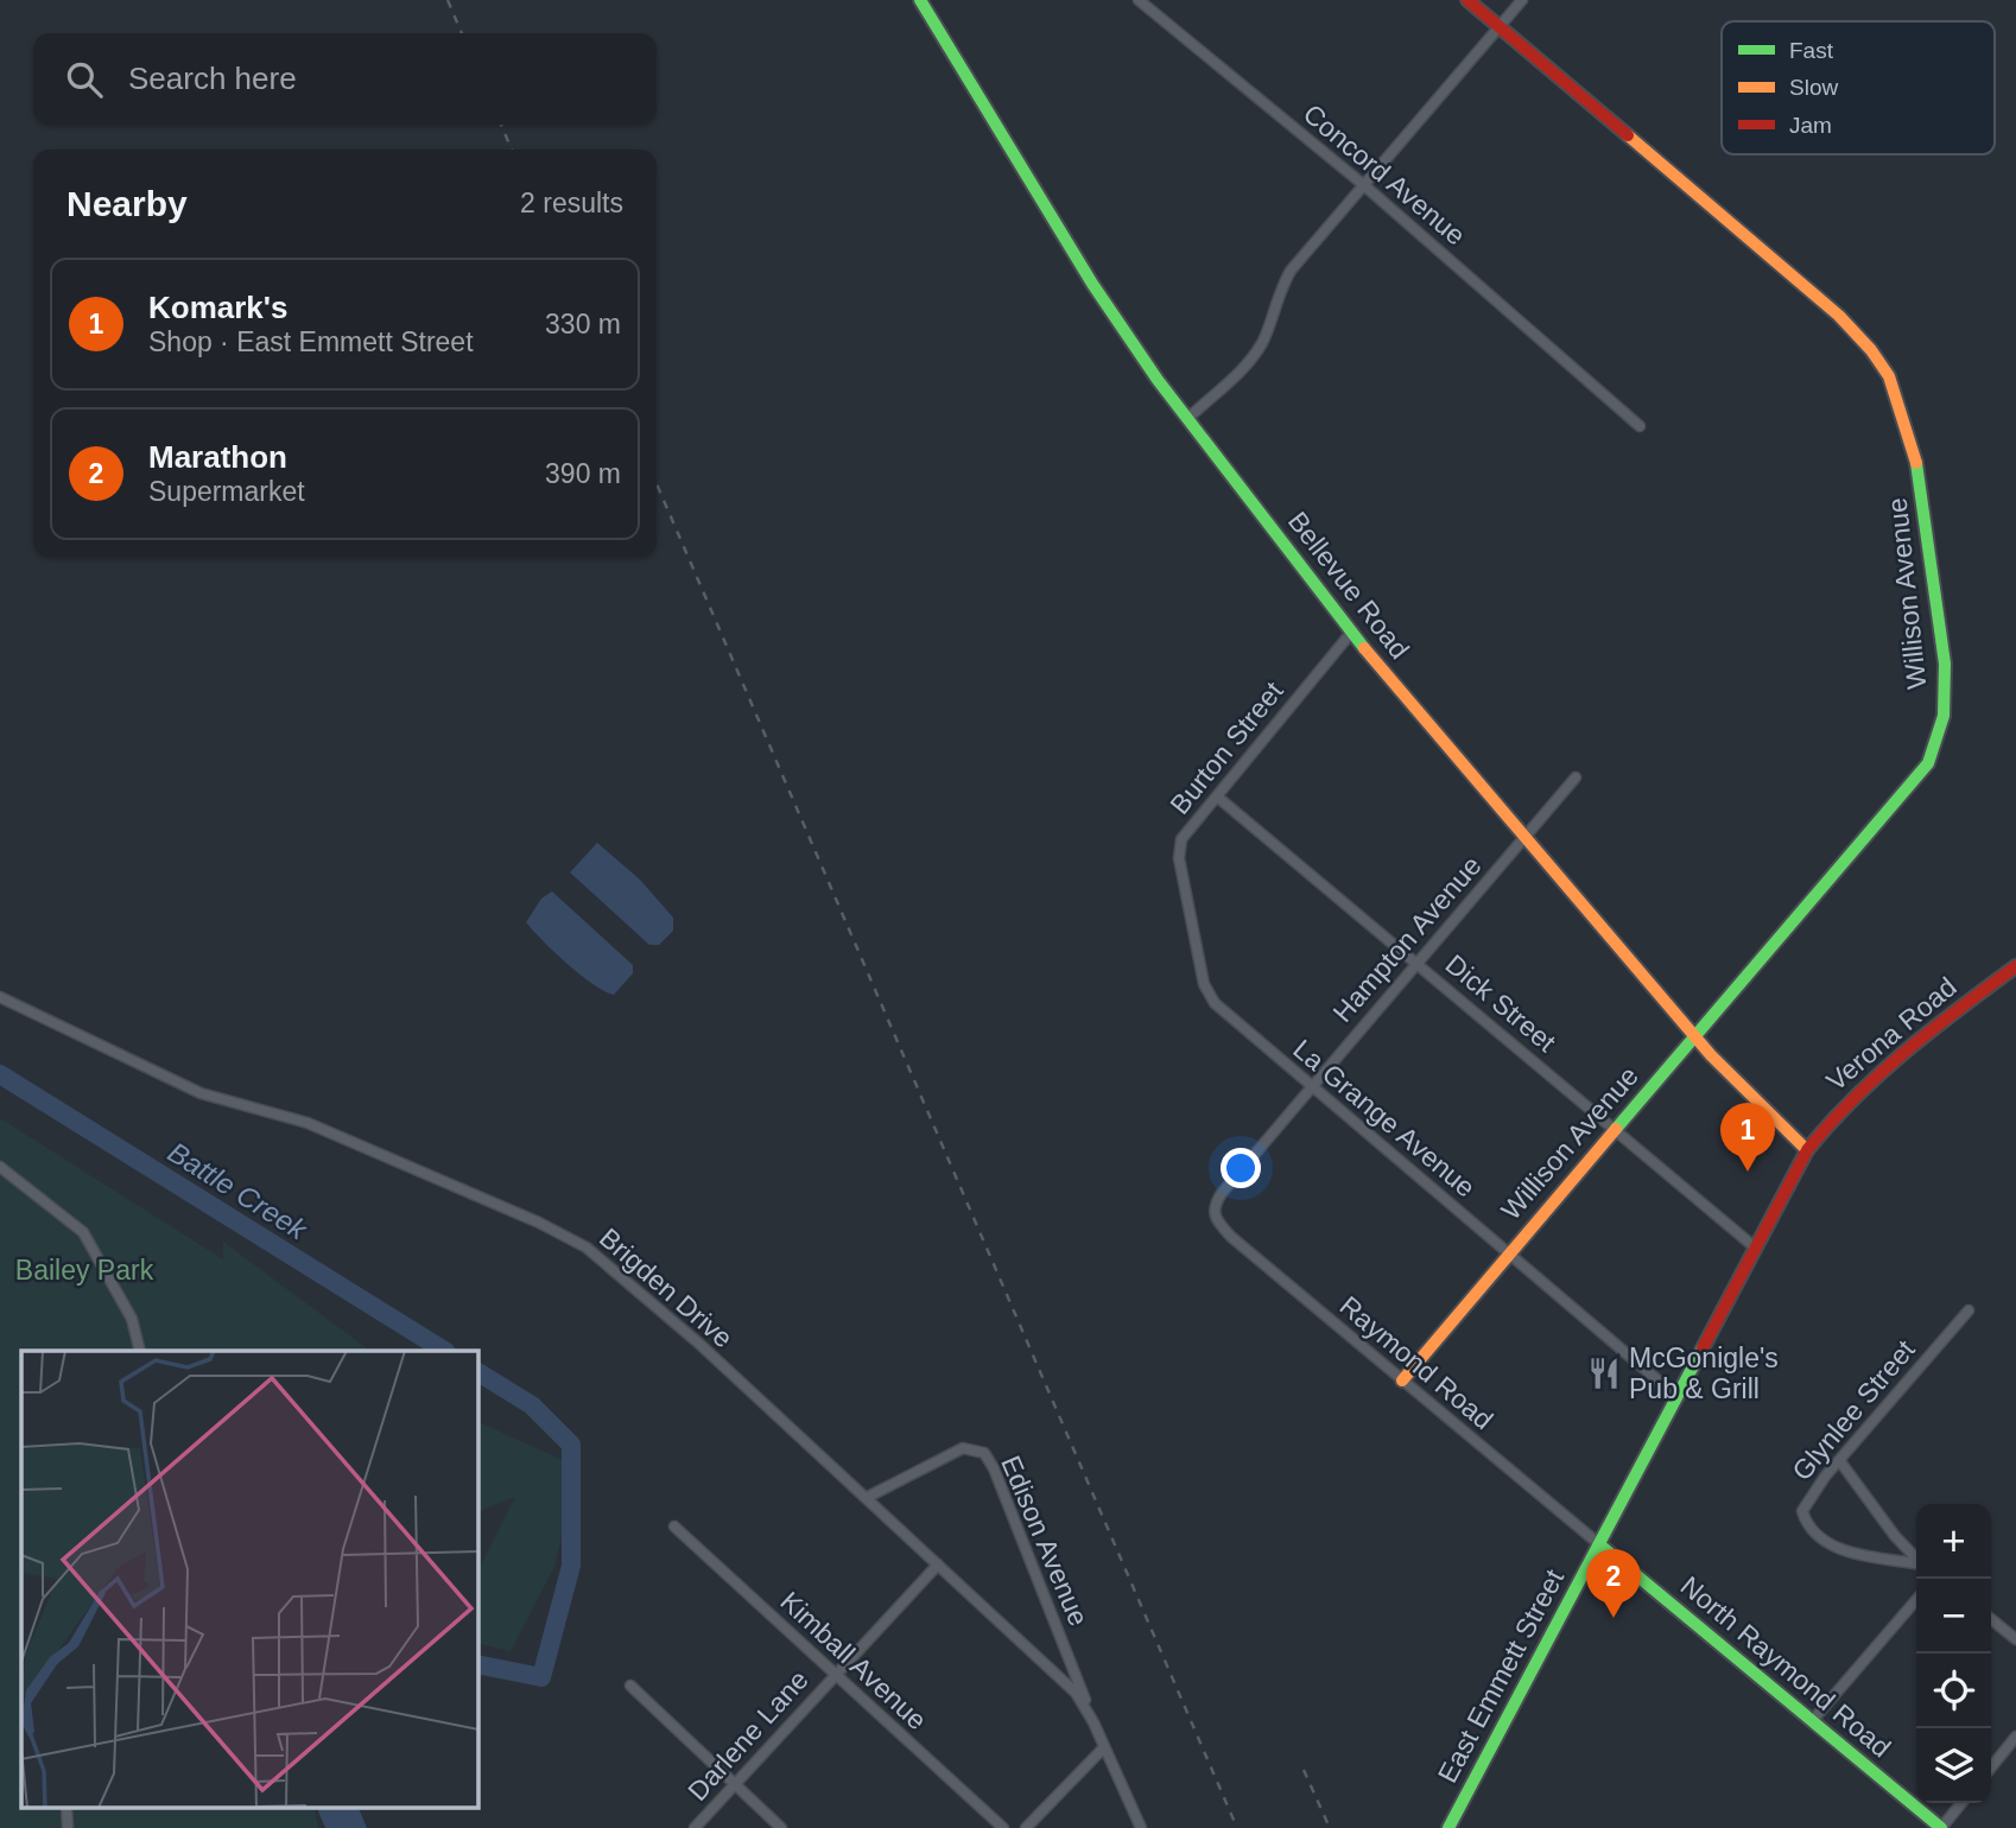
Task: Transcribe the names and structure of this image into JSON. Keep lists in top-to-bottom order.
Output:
{
  "streets": {
    "street": [
      "Concord Avenue",
      "Bellevue Road",
      "Willison Avenue",
      "Burton Street",
      "Hampton Avenue",
      "Dick Street",
      "Verona Road",
      "La Grange Avenue",
      "Brigden Drive",
      "Raymond Road",
      "Glynlee Street",
      "Edison Avenue",
      "Kimball Avenue",
      "North Raymond Road",
      "East Emmett Street",
      "Darlene Lane"
    ]
  },
  "crossings": [
    ["Bellevue Road", "Willison Avenue"],
    ["Bellevue Road", "Burton Street"],
    ["Bellevue Road", "Hampton Avenue"],
    ["Bellevue Road", "Verona Road"],
    ["Bellevue Road", "East Emmett Street"],
    ["Willison Avenue", "Dick Street"],
    ["Willison Avenue", "La Grange Avenue"],
    ["Willison Avenue", "Raymond Road"],
    ["Burton Street", "Dick Street"],
    ["Burton Street", "La Grange Avenue"],
    ["Hampton Avenue", "Dick Street"],
    ["Hampton Avenue", "La Grange Avenue"],
    ["Hampton Avenue", "Raymond Road"],
    ["Dick Street", "East Emmett Street"],
    ["Verona Road", "East Emmett Street"],
    ["La Grange Avenue", "East Emmett Street"],
    ["Brigden Drive", "Edison Avenue"],
    ["Brigden Drive", "Darlene Lane"],
    ["Raymond Road", "North Raymond Road"],
    ["Raymond Road", "East Emmett Street"],
    ["Kimball Avenue", "Darlene Lane"],
    ["North Raymond Road", "East Emmett Street"]
  ],
  "water": ["Battle Creek"],
  "parks": ["Bailey Park"],
  "places": {
    "restaurant": ["McGonigle's Pub & Grill"]
  },
  "legend": ["Fast", "Slow", "Jam"],
  "page": {
    "search": "Search here",
    "heading": ["Nearby", "2 results"],
    "list": [
      {
        "mark": "1",
        "name": "Komark's",
        "note": "Shop · East Emmett Street",
        "value": "330 m"
      },
      {
        "mark": "2",
        "name": "Marathon",
        "note": "Supermarket",
        "value": "390 m"
      }
    ],
    "pins": ["1", "2"],
    "map_buttons": ["+", "−"]
  }
}
